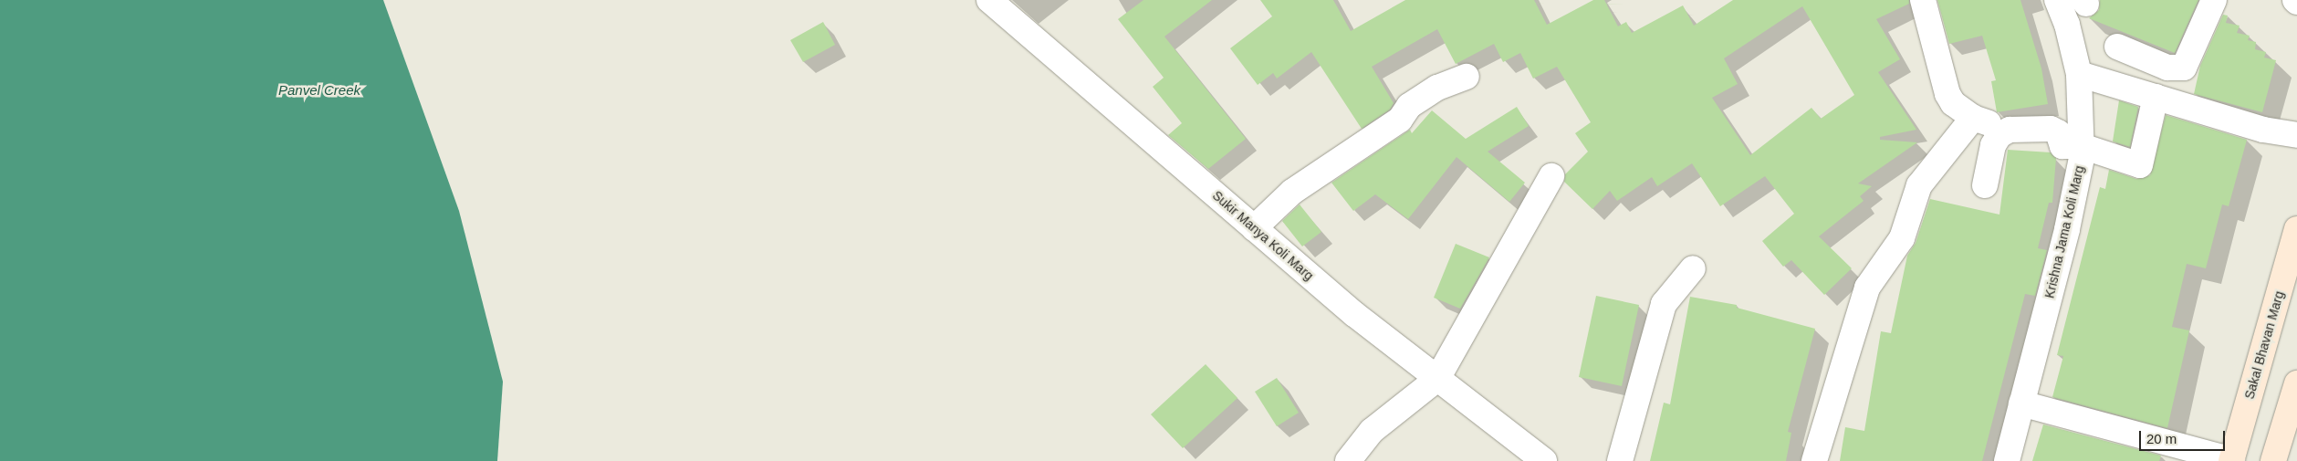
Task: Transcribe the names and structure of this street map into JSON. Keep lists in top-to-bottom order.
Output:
{
  "streets": {
    "main road": ["Sakal Bhavan Marg"],
    "street": ["Krishna Jama Koli Marg", "Sukir Manya Koli Marg"]
  },
  "water": ["Panvel Creek"],
  "scale_bar": "20 m"
}
